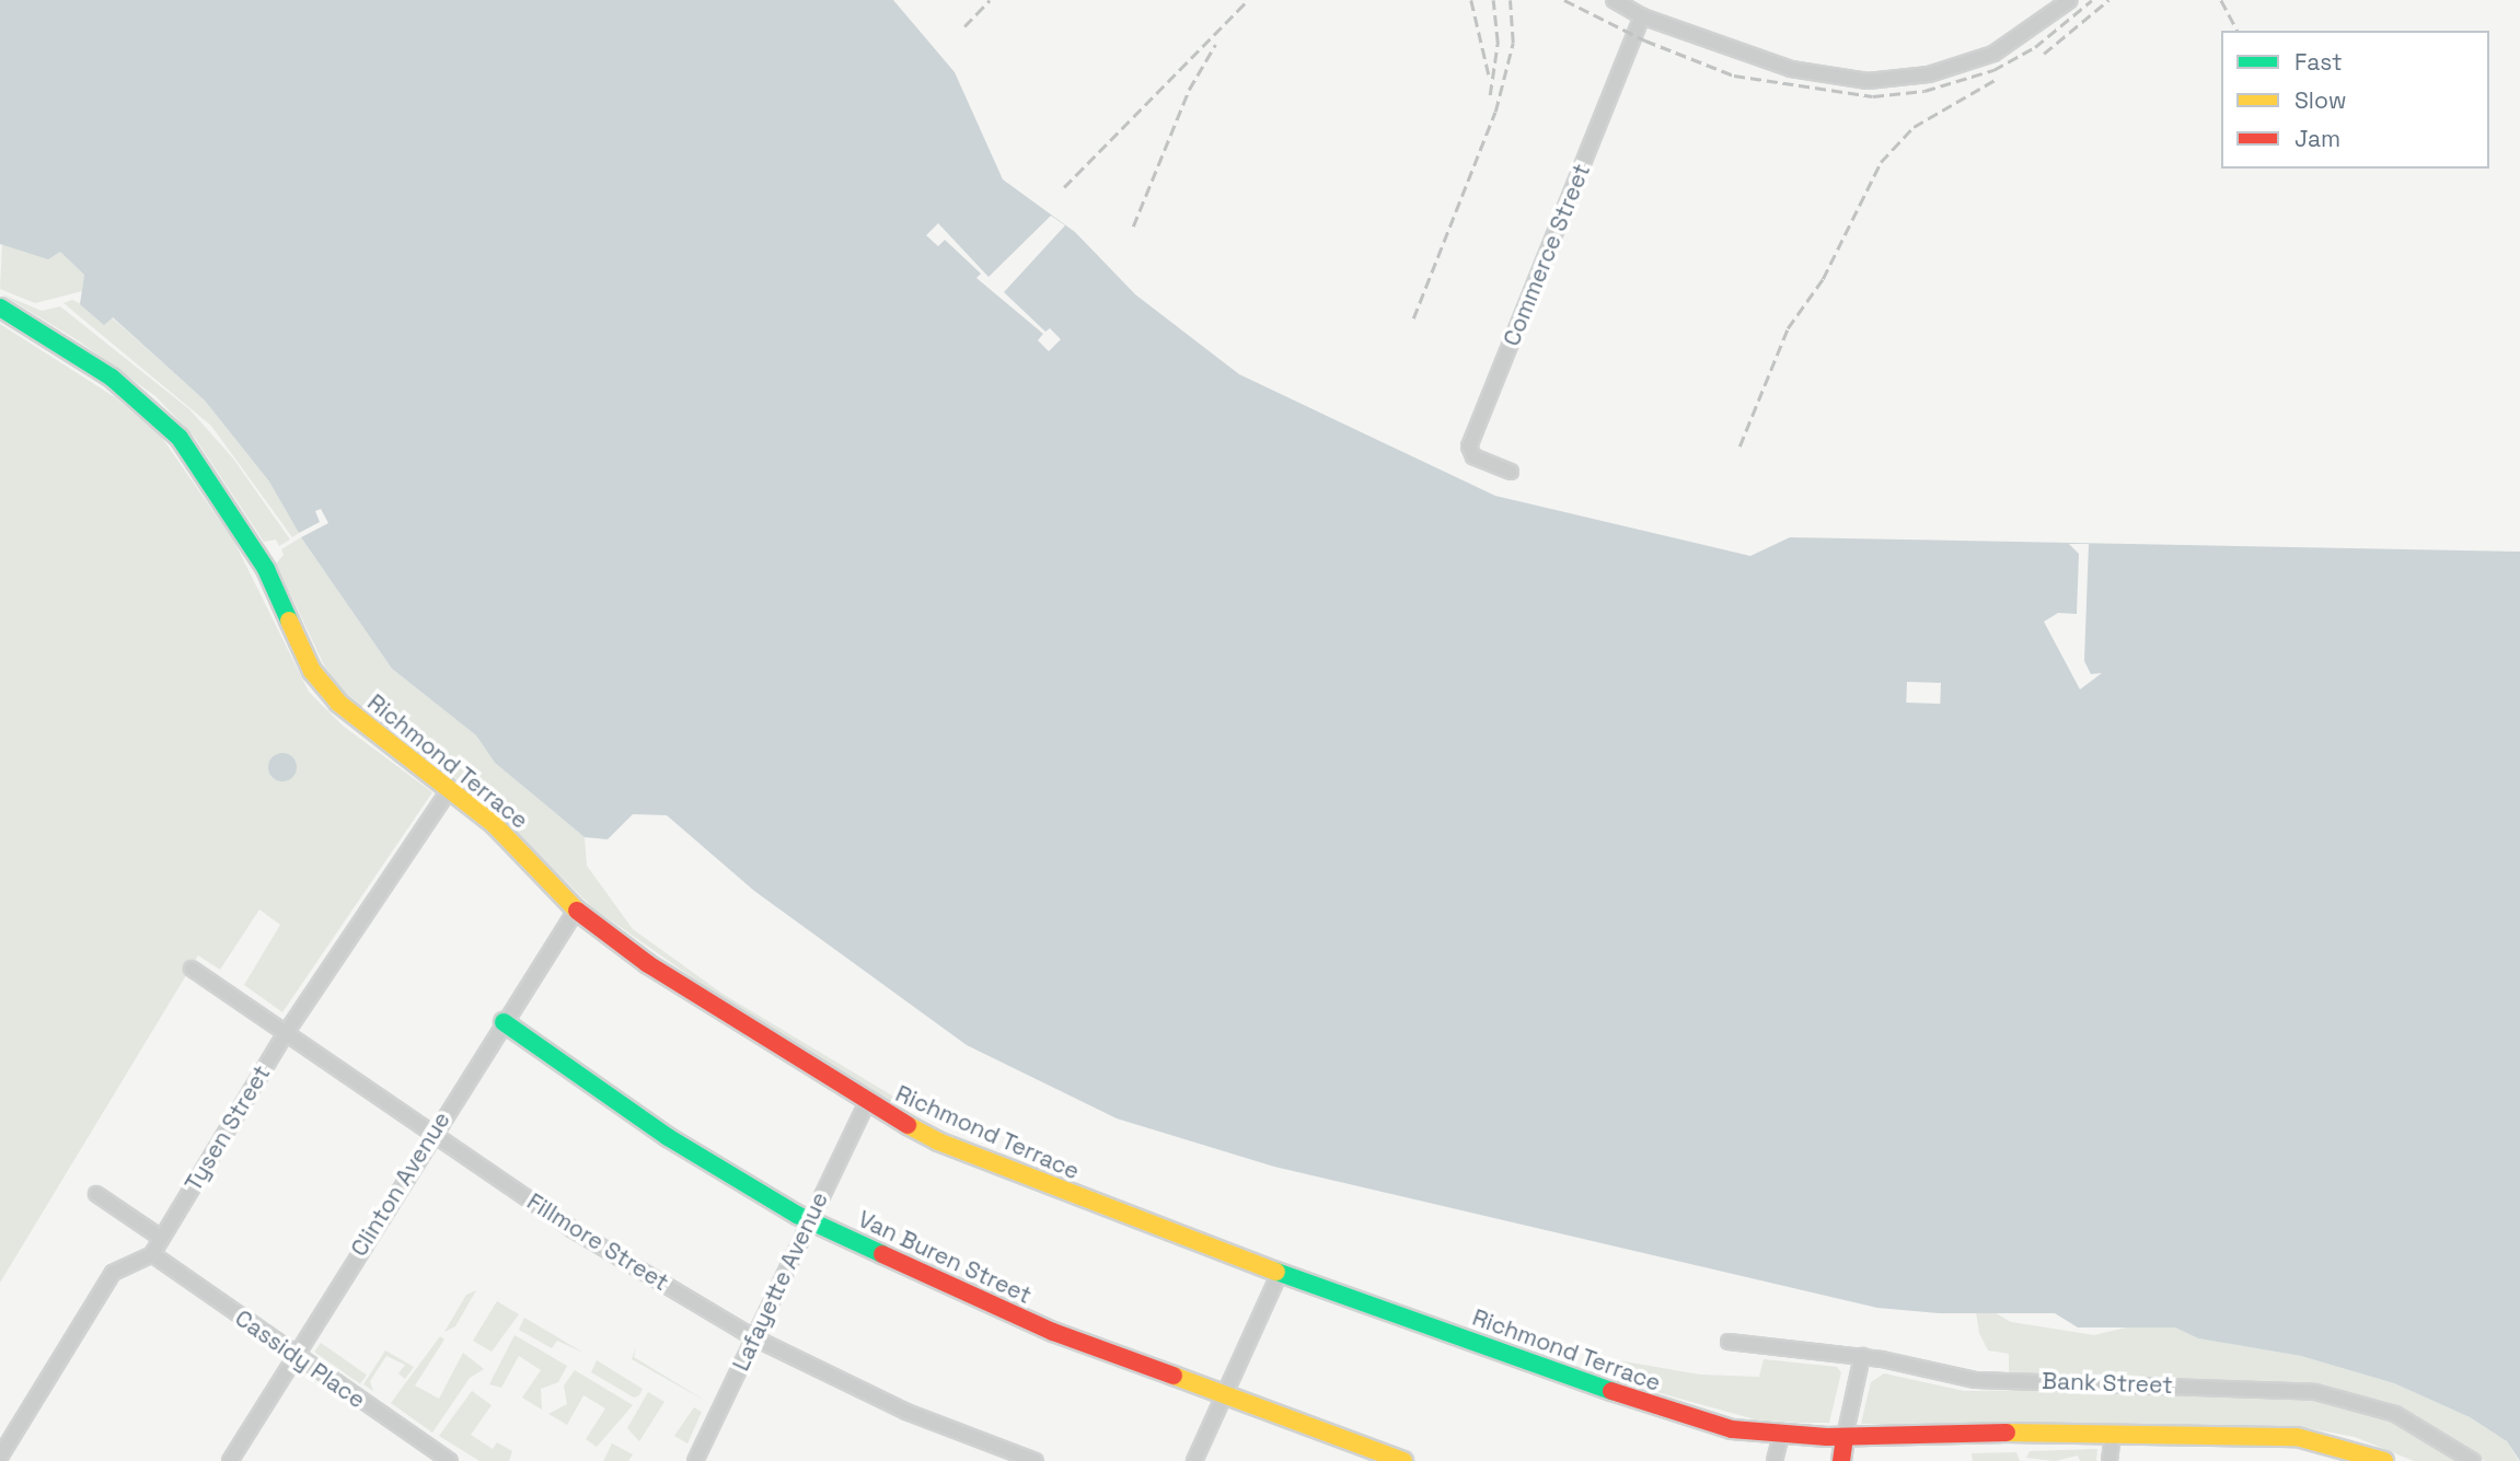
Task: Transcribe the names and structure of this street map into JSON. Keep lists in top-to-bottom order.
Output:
{
  "streets": {
    "main road": ["Richmond Terrace", "Van Buren Street"],
    "street": [
      "Commerce Street",
      "Tysen Street",
      "Clinton Avenue",
      "Fillmore Street",
      "Lafayette Avenue",
      "Cassidy Place",
      "Bank Street"
    ]
  },
  "crossings": [
    ["Richmond Terrace", "Tysen Street"],
    ["Richmond Terrace", "Clinton Avenue"],
    ["Richmond Terrace", "Lafayette Avenue"],
    ["Tysen Street", "Fillmore Street"],
    ["Tysen Street", "Cassidy Place"],
    ["Clinton Avenue", "Fillmore Street"],
    ["Clinton Avenue", "Van Buren Street"],
    ["Clinton Avenue", "Cassidy Place"],
    ["Fillmore Street", "Lafayette Avenue"],
    ["Van Buren Street", "Lafayette Avenue"]
  ],
  "legend": ["Fast", "Slow", "Jam"]
}
